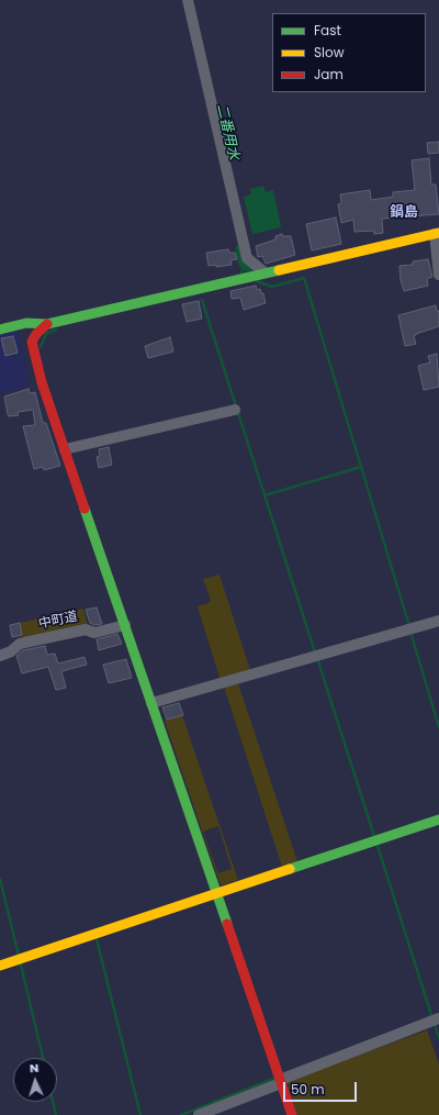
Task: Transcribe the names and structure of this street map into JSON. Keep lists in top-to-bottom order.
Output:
{
  "streets": {
    "street": ["中町道"]
  },
  "districts": ["鍋島"],
  "water": ["二番用水"],
  "legend": ["Fast", "Slow", "Jam"],
  "scale_bar": "50 m",
  "north": "top"
}
